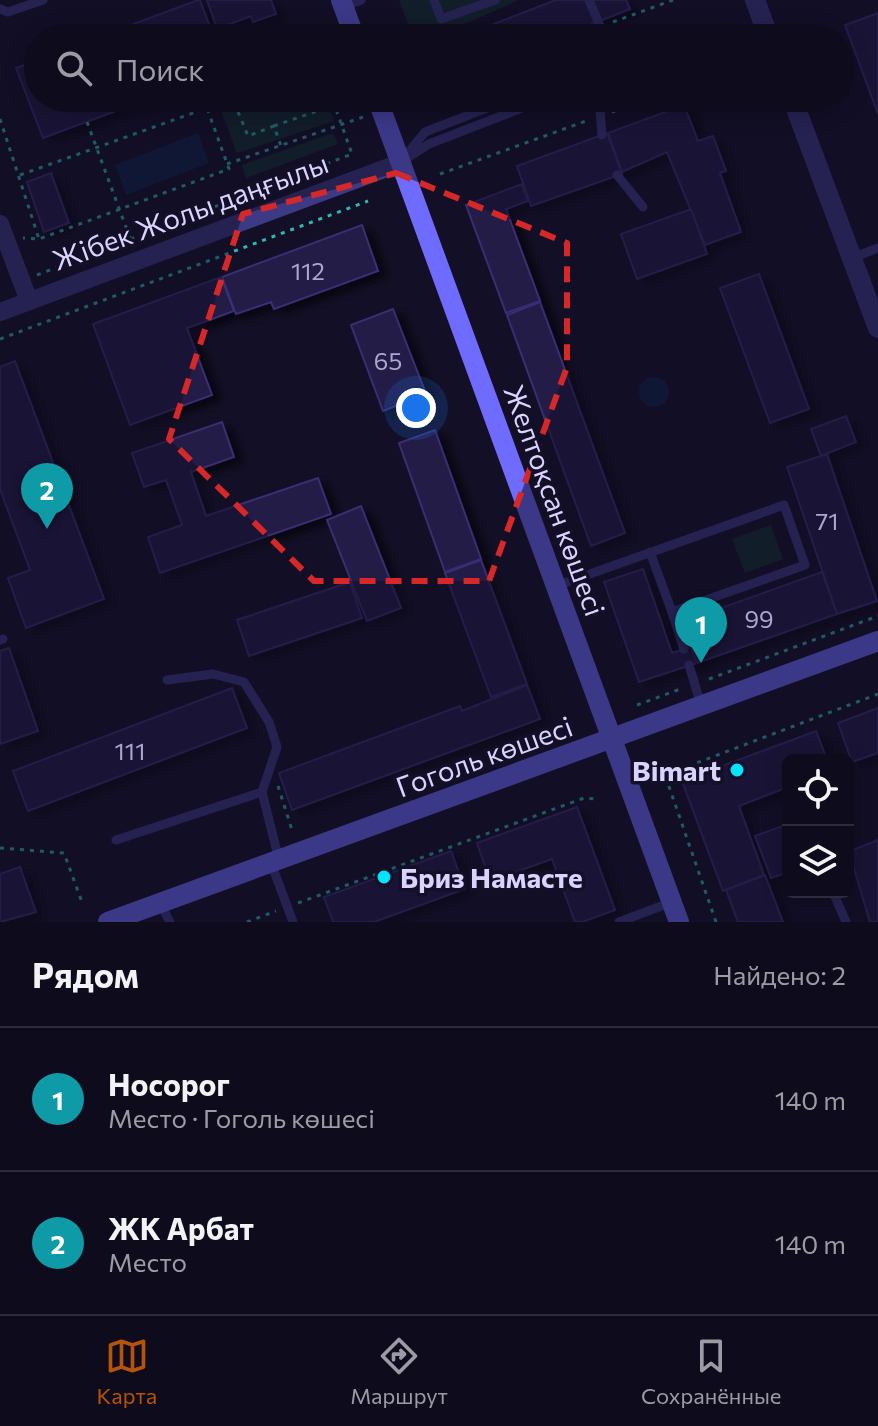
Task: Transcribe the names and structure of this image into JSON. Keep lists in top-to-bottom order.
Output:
{
  "streets": {
    "main road": ["Желтоқсан көшесі", "Гоголь көшесі"],
    "street": ["Жібек Жолы даңғылы"]
  },
  "crossings": [
    ["Жібек Жолы даңғылы", "Желтоқсан көшесі"],
    ["Желтоқсан көшесі", "Гоголь көшесі"]
  ],
  "places": ["Bimart", "Бриз Намасте"],
  "house_numbers": [
    "112",
    "65",
    "71",
    "99",
    "111"
  ],
  "page": {
    "search": "Поиск",
    "pins": ["2", "1"],
    "heading": ["Рядом", "Найдено: 2"],
    "list": [
      {
        "mark": "1",
        "name": "Носорог",
        "note": "Место · Гоголь көшесі",
        "value": "140 m"
      },
      {
        "mark": "2",
        "name": "ЖК Арбат",
        "note": "Место",
        "value": "140 m"
      }
    ],
    "nav": ["Карта", "Маршрут", "Сохранённые"]
  }
}
